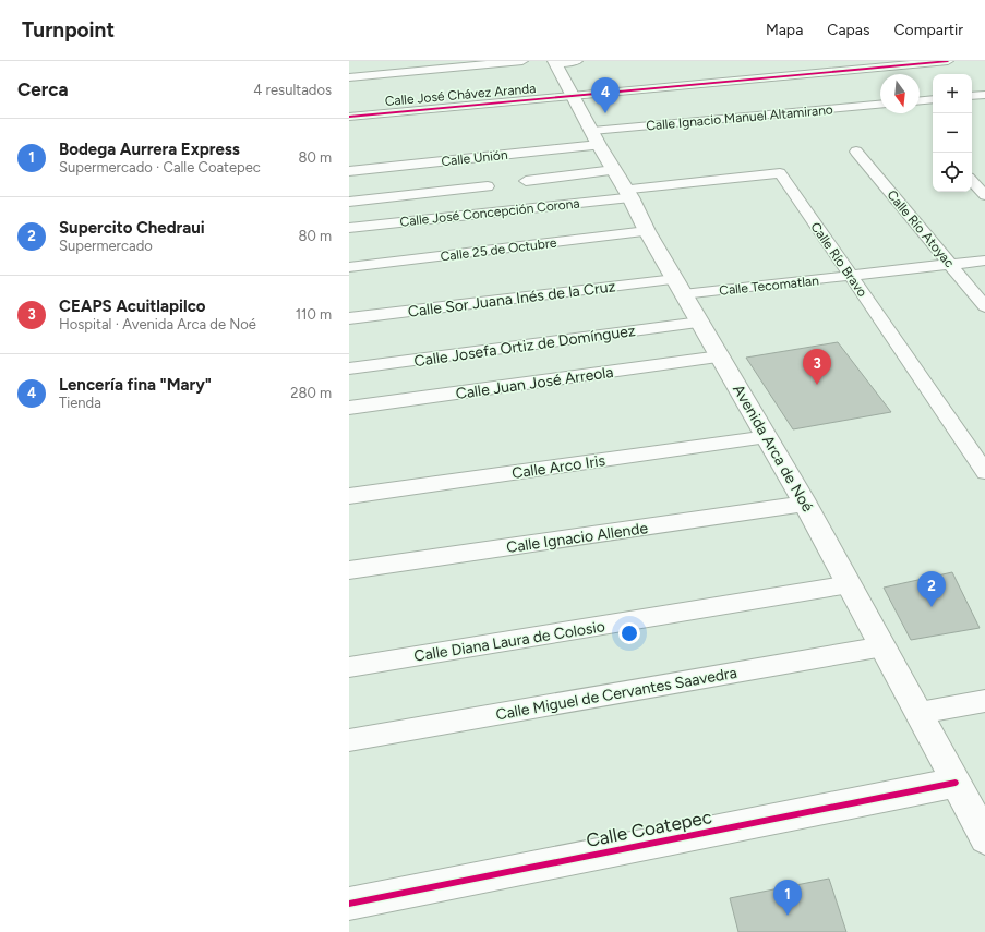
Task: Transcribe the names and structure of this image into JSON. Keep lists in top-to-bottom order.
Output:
{
  "streets": {
    "main road": ["Avenida Arca de Noé", "Calle Coatepec"],
    "street": [
      "Calle José Chávez Aranda",
      "Calle Ignacio Manuel Altamirano",
      "Calle Unión",
      "Calle José Concepción Corona",
      "Calle Río Atoyac",
      "Calle 25 de Octubre",
      "Calle Río Bravo",
      "Calle Tecomatlan",
      "Calle Sor Juana Inés de la Cruz",
      "Calle Josefa Ortiz de Domínguez",
      "Calle Juan José Arreola",
      "Calle Arco Iris",
      "Calle Ignacio Allende",
      "Calle Diana Laura de Colosio",
      "Calle Miguel de Cervantes Saavedra"
    ]
  },
  "crossings": [
    ["Calle José Chávez Aranda", "Avenida Arca de Noé"],
    ["Calle Ignacio Manuel Altamirano", "Calle Unión"],
    ["Calle Ignacio Manuel Altamirano", "Avenida Arca de Noé"],
    ["Calle Unión", "Avenida Arca de Noé"],
    ["Calle José Concepción Corona", "Calle Río Bravo"],
    ["Calle José Concepción Corona", "Avenida Arca de Noé"],
    ["Calle Río Atoyac", "Calle Tecomatlan"],
    ["Calle 25 de Octubre", "Avenida Arca de Noé"],
    ["Calle Río Bravo", "Calle Tecomatlan"],
    ["Calle Río Bravo", "Avenida Arca de Noé"],
    ["Calle Tecomatlan", "Calle Sor Juana Inés de la Cruz"],
    ["Calle Tecomatlan", "Avenida Arca de Noé"],
    ["Calle Sor Juana Inés de la Cruz", "Avenida Arca de Noé"],
    ["Calle Josefa Ortiz de Domínguez", "Avenida Arca de Noé"],
    ["Calle Juan José Arreola", "Avenida Arca de Noé"],
    ["Avenida Arca de Noé", "Calle Arco Iris"],
    ["Avenida Arca de Noé", "Calle Ignacio Allende"],
    ["Avenida Arca de Noé", "Calle Diana Laura de Colosio"],
    ["Avenida Arca de Noé", "Calle Miguel de Cervantes Saavedra"],
    ["Avenida Arca de Noé", "Calle Coatepec"]
  ],
  "north": "bottom",
  "page": {
    "header": "Turnpoint",
    "nav": ["Mapa", "Capas", "Compartir"],
    "heading": ["Cerca", "4 resultados"],
    "map_buttons": ["+", "−"],
    "pins": [
      "4",
      "3",
      "2",
      "1"
    ],
    "list": [
      {
        "mark": "1",
        "name": "Bodega Aurrera Express",
        "note": "Supermercado · Calle Coatepec",
        "value": "80 m"
      },
      {
        "mark": "2",
        "name": "Supercito Chedraui",
        "note": "Supermercado",
        "value": "80 m"
      },
      {
        "mark": "3",
        "name": "CEAPS Acuitlapilco",
        "note": "Hospital · Avenida Arca de Noé",
        "value": "110 m"
      },
      {
        "mark": "4",
        "name": "Lencería fina \"Mary\"",
        "note": "Tienda",
        "value": "280 m"
      }
    ]
  }
}
